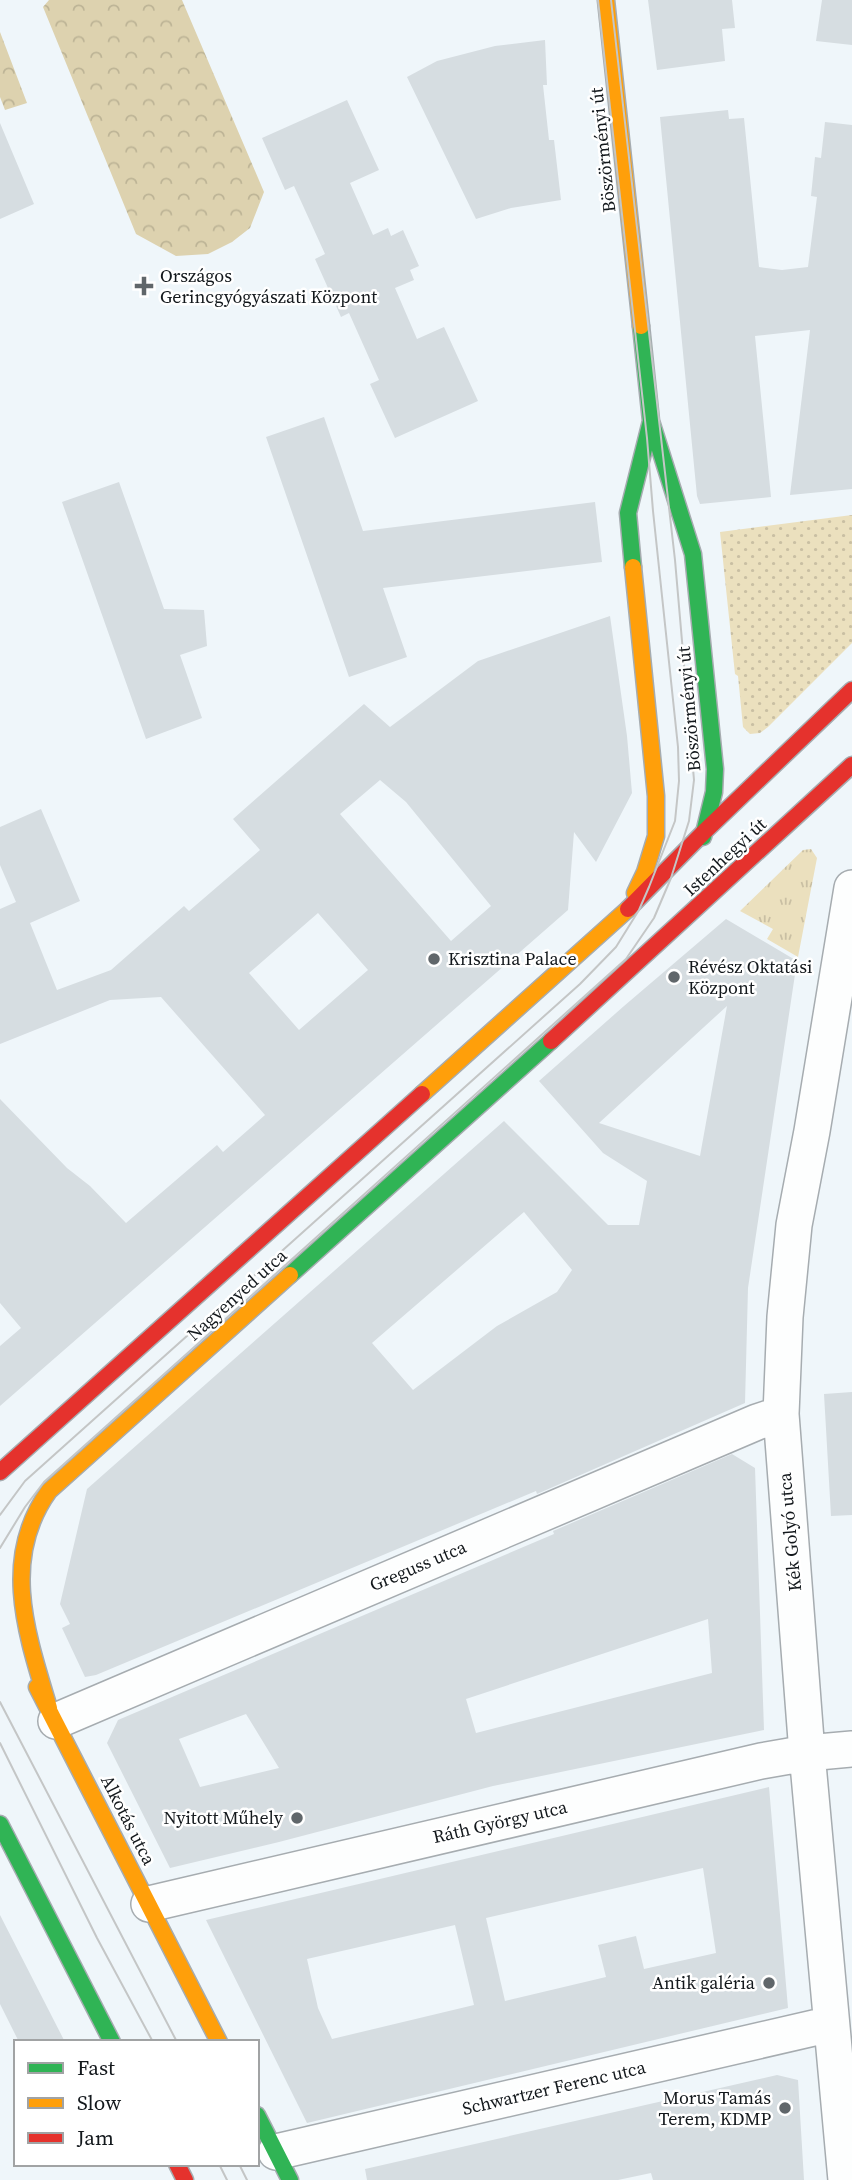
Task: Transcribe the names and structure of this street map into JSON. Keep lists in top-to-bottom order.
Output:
{
  "streets": {
    "street": [
      "Böszörményi út",
      "Istenhegyi út",
      "Nagyenyed utca",
      "Kék Golyó utca",
      "Greguss utca",
      "Alkotás utca",
      "Ráth György utca",
      "Schwartzer Ferenc utca"
    ]
  },
  "crossings": [
    ["Böszörményi út", "Istenhegyi út"],
    ["Böszörményi út", "Nagyenyed utca"],
    ["Istenhegyi út", "Nagyenyed utca"],
    ["Nagyenyed utca", "Greguss utca"],
    ["Nagyenyed utca", "Alkotás utca"],
    ["Kék Golyó utca", "Greguss utca"],
    ["Kék Golyó utca", "Ráth György utca"],
    ["Kék Golyó utca", "Schwartzer Ferenc utca"],
    ["Greguss utca", "Alkotás utca"],
    ["Alkotás utca", "Ráth György utca"]
  ],
  "places": {
    "health": ["Országos Gerincgyógyászati Központ"],
    "other": [
      "Krisztina Palace",
      "Révész Oktatási Központ",
      "Nyitott Műhely",
      "Antik galéria",
      "Morus Tamás Terem, KDMP"
    ]
  },
  "legend": ["Fast", "Slow", "Jam"]
}
